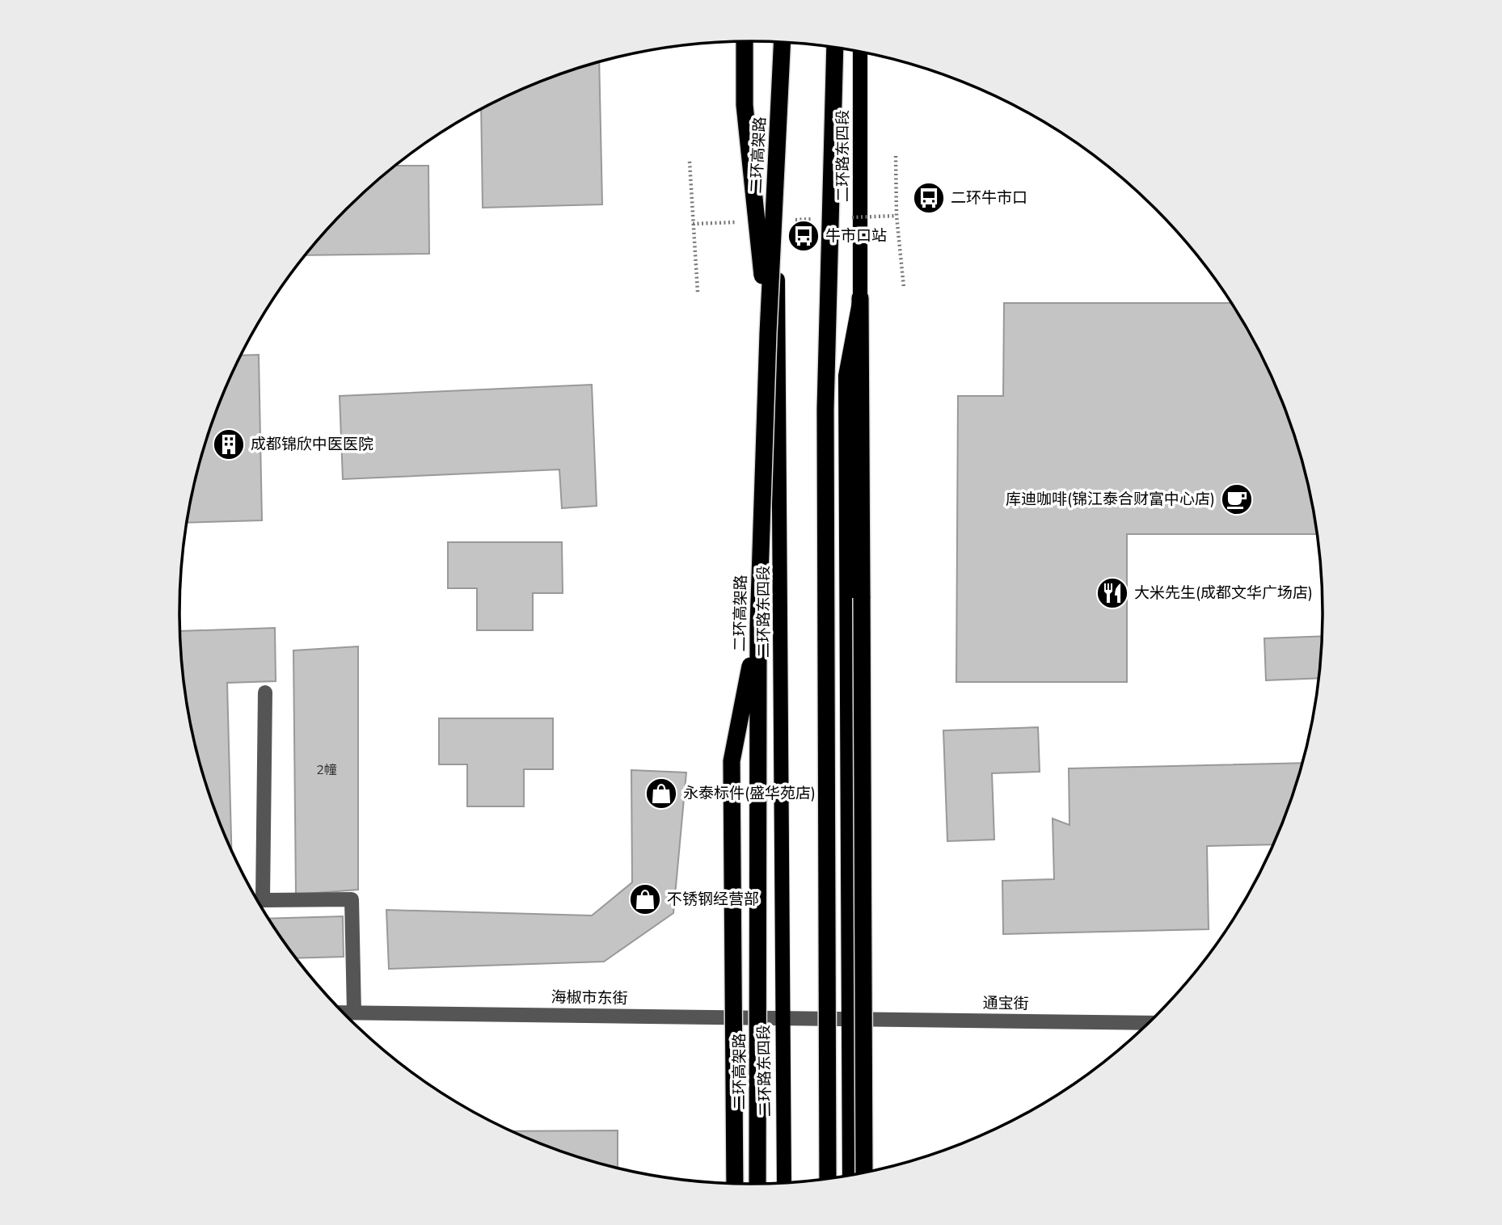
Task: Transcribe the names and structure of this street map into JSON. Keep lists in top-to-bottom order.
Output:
{
  "streets": {
    "highway": ["二环高架路"],
    "main road": ["二环路东四段"],
    "street": ["海椒市东街", "通宝街"]
  },
  "crossings": [
    ["二环路东四段", "海椒市东街"],
    ["二环路东四段", "通宝街"],
    ["海椒市东街", "通宝街"]
  ],
  "places": {
    "bus stop": ["二环牛市口", "牛市口站"],
    "building": ["成都锦欣中医医院"],
    "cafe": ["库迪咖啡(锦江泰合财富中心店)"],
    "restaurant": ["大米先生(成都文华广场店)"],
    "shop": ["永泰标件(盛华苑店)", "不锈钢经营部"]
  },
  "house_numbers": ["2幢"]
}
